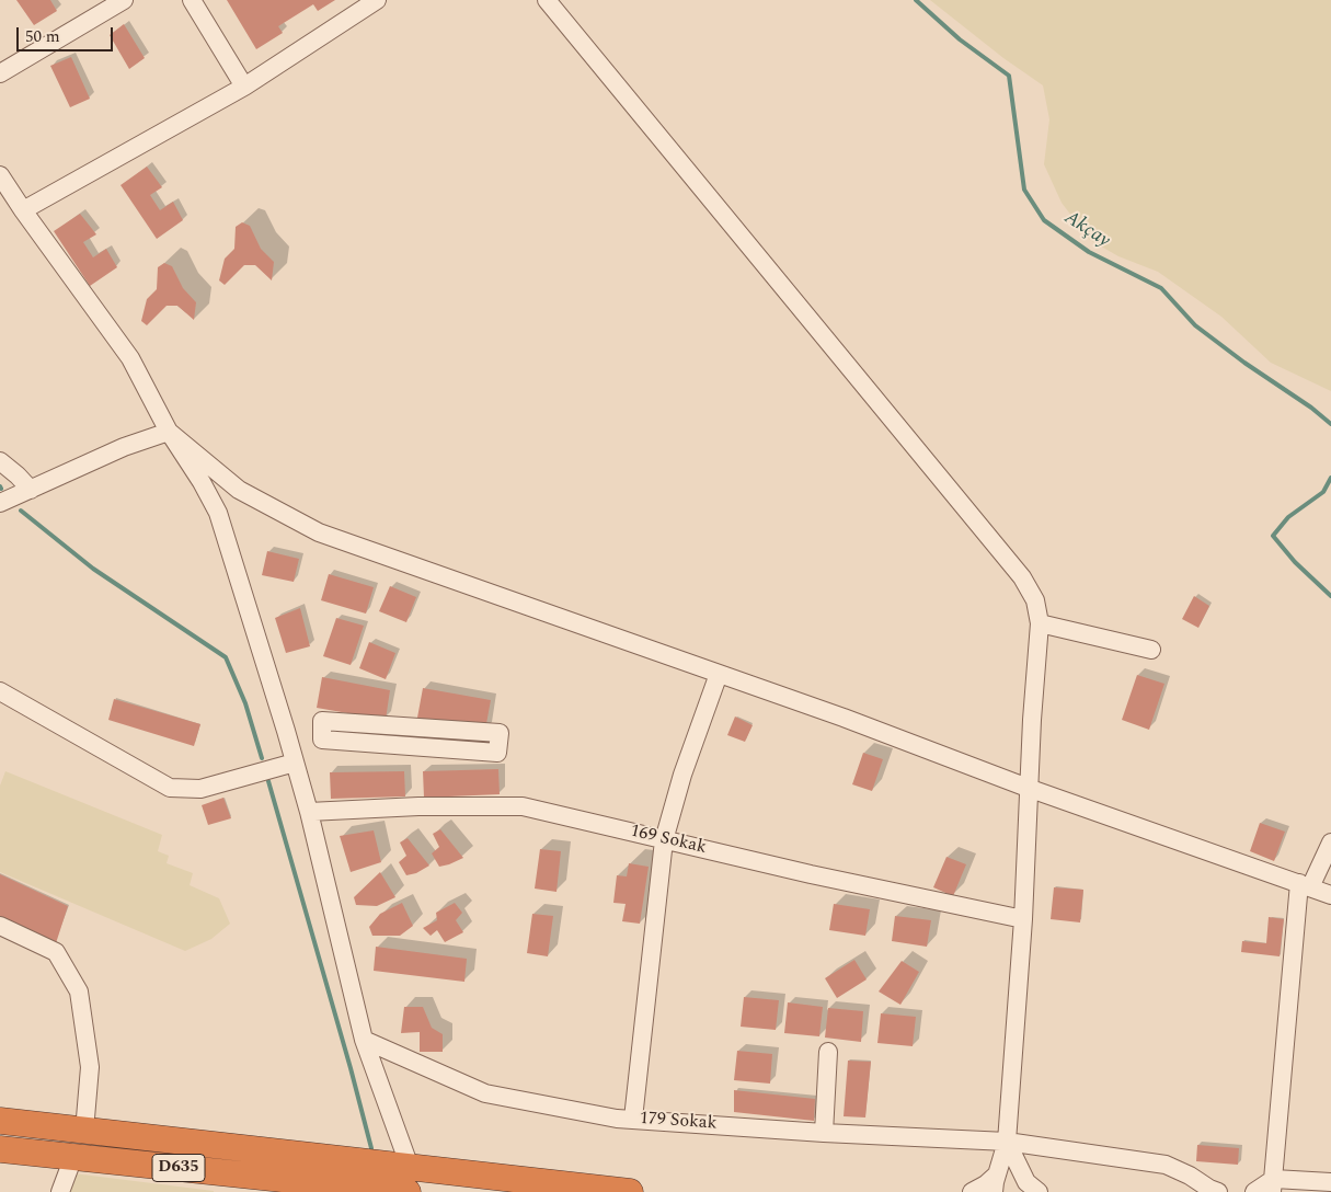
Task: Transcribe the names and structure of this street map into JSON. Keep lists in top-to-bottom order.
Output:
{
  "streets": {
    "highway": ["D635"],
    "street": ["169 Sokak", "179 Sokak"]
  },
  "water": ["Akçay"],
  "scale_bar": "50 m"
}
